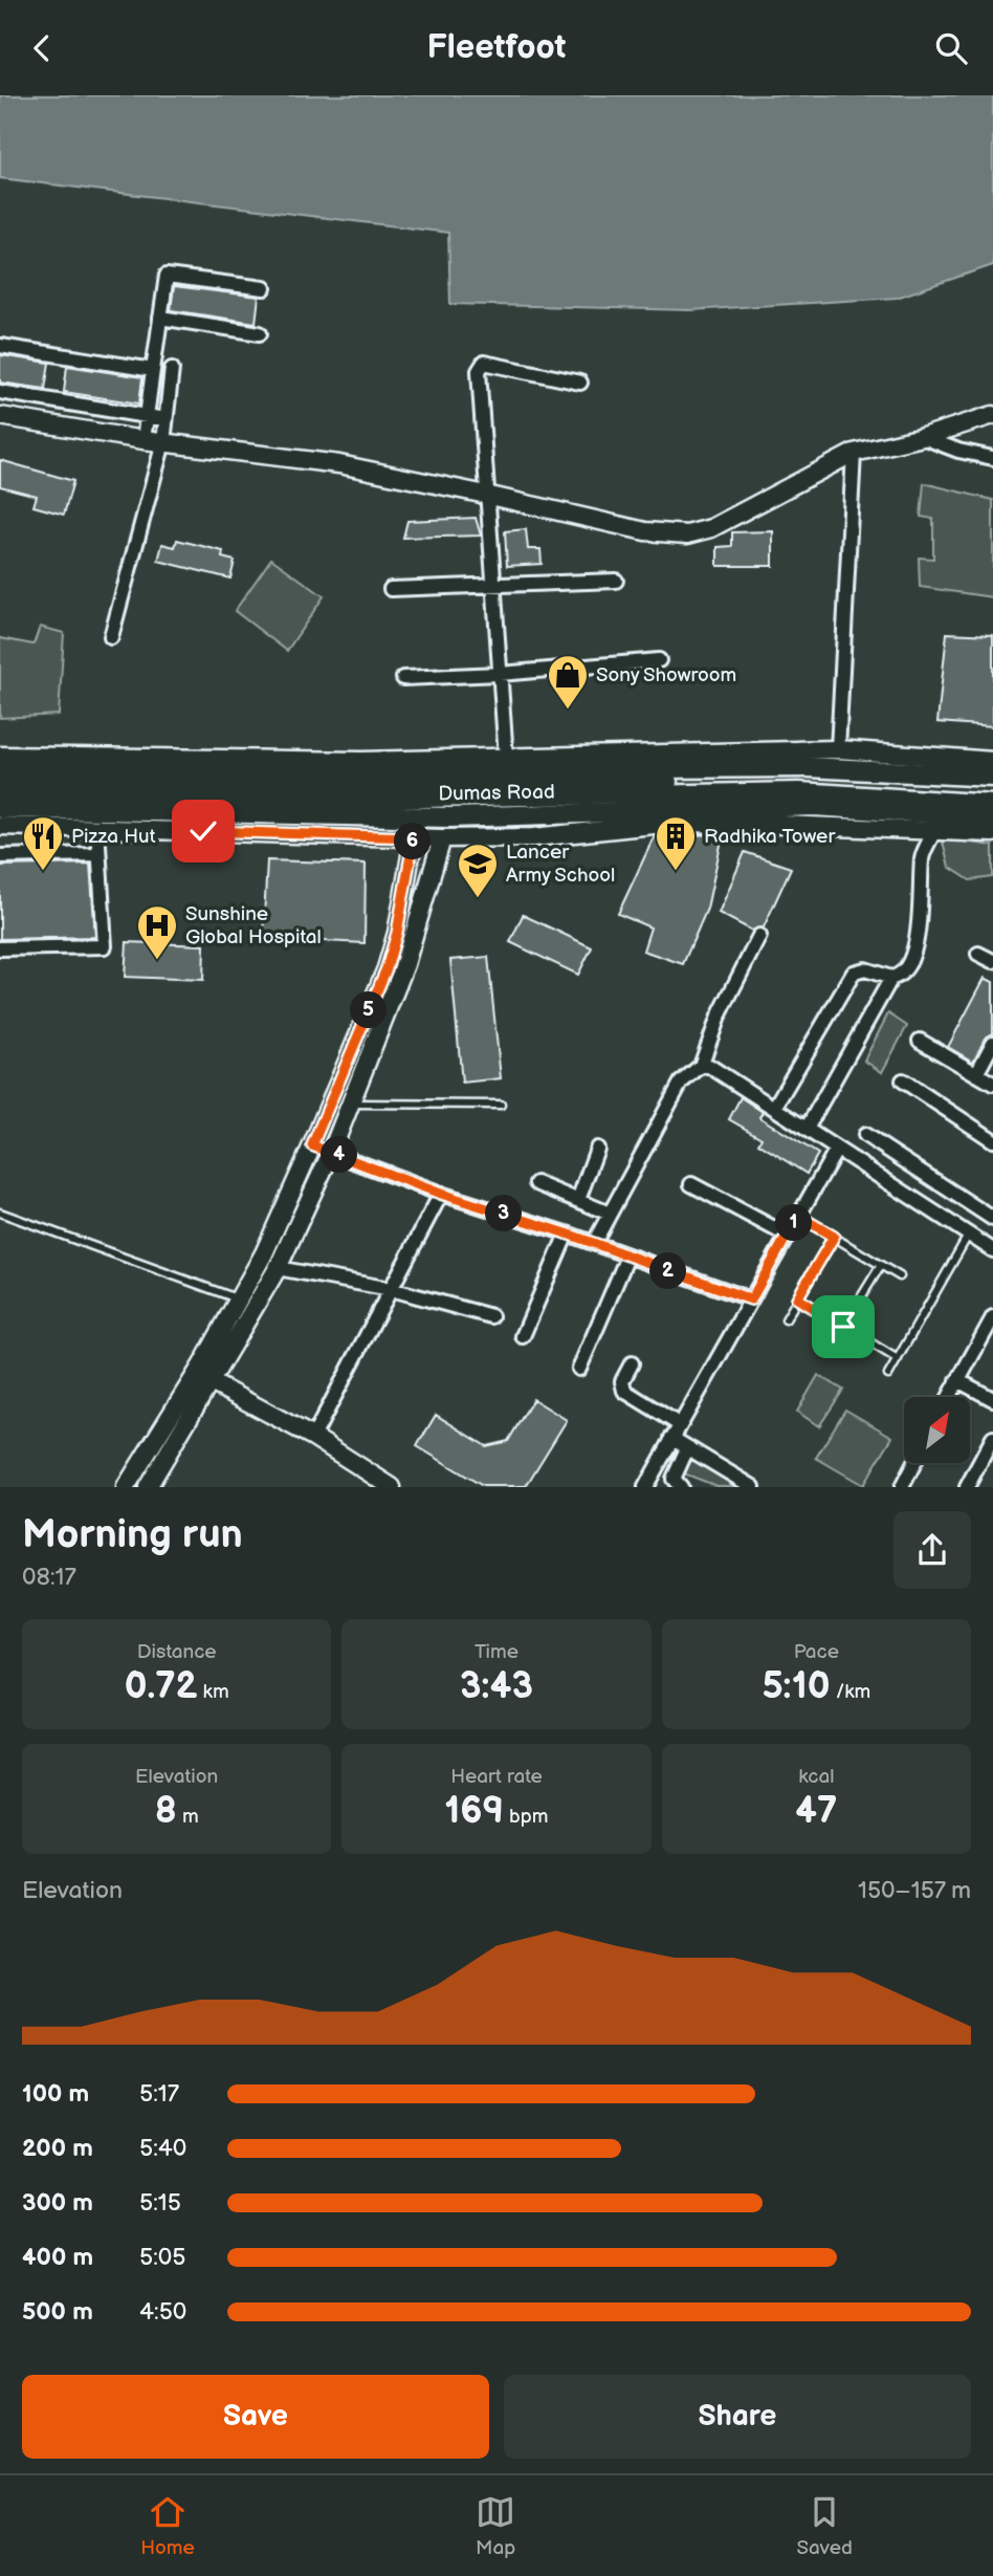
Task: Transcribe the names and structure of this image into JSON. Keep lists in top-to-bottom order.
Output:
{
  "streets": {
    "main road": ["Dumas Road"]
  },
  "places": {
    "shop": ["Sony Showroom"],
    "restaurant": ["Pizza Hut"],
    "building": ["Radhika Tower"],
    "school or university": ["Lancer Army School"],
    "hospital": ["Sunshine Global Hospital"]
  },
  "north": "top right",
  "page": {
    "header": "Fleetfoot",
    "pins": [
      "6",
      "5",
      "4",
      "3",
      "1",
      "2"
    ],
    "heading": ["Morning run", "08:17"],
    "stats": [
      ["Distance", "0.72 km"],
      ["Time", "3:43"],
      ["Pace", "5:10 /km"],
      ["Elevation", "8 m"],
      ["Heart rate", "169 bpm"],
      ["kcal", "47"]
    ],
    "chart": ["Elevation", "150–157 m"],
    "list": [
      {
        "name": "100 m",
        "note": "5:17"
      },
      {
        "name": "200 m",
        "note": "5:40"
      },
      {
        "name": "300 m",
        "note": "5:15"
      },
      {
        "name": "400 m",
        "note": "5:05"
      },
      {
        "name": "500 m",
        "note": "4:50"
      }
    ],
    "buttons": ["Save", "Share"],
    "tabs": ["Home", "Map", "Saved"]
  }
}
